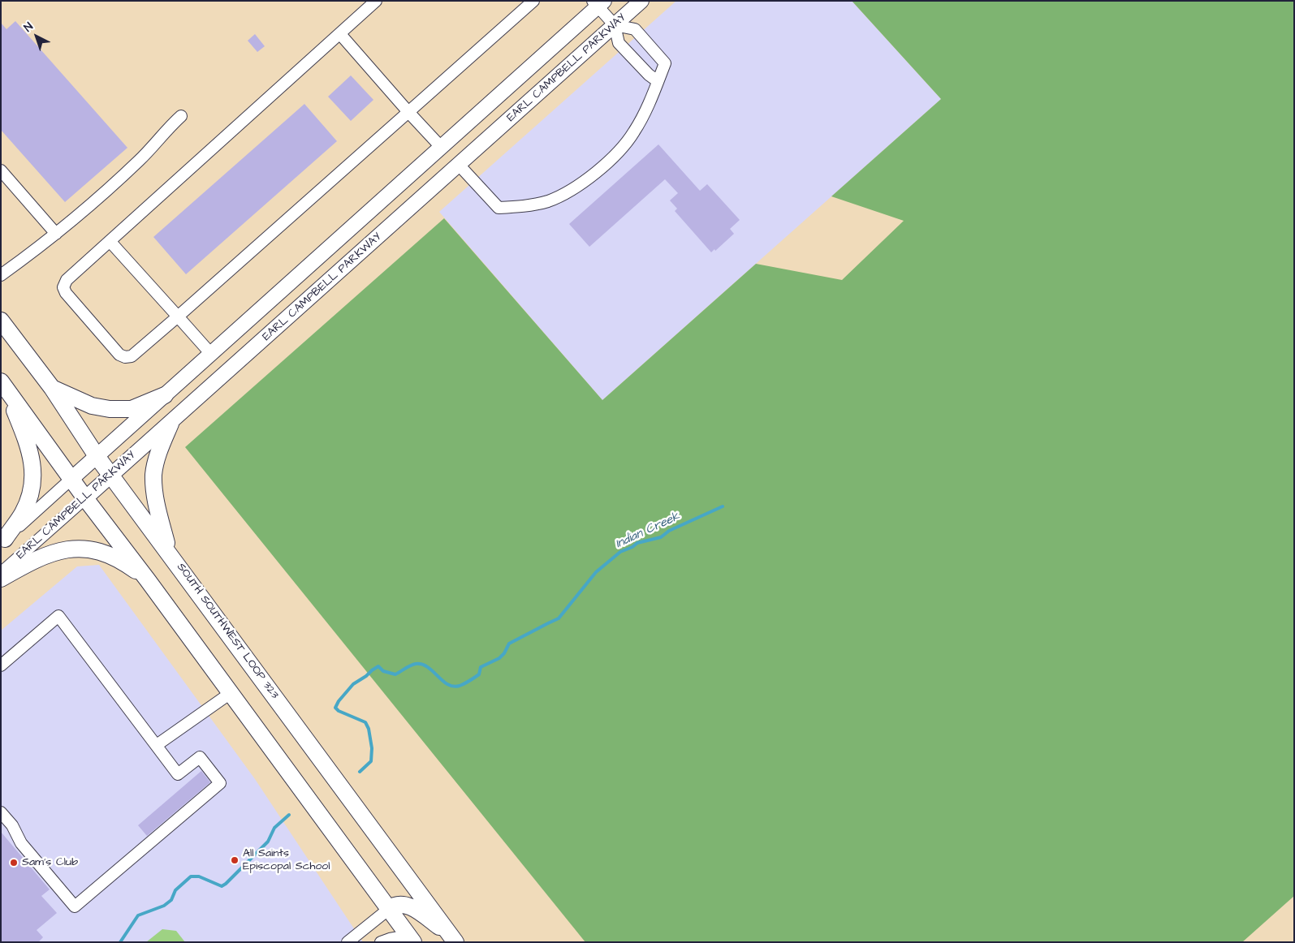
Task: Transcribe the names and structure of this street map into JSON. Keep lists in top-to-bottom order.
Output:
{
  "streets": {
    "highway": ["SOUTH SOUTHWEST LOOP 323"],
    "main road": ["EARL CAMPBELL PARKWAY"]
  },
  "crossings": [
    ["EARL CAMPBELL PARKWAY", "SOUTH SOUTHWEST LOOP 323"]
  ],
  "water": ["Indian Creek"],
  "places": ["All Saints Episcopal School", "Sam's Club"],
  "north": "top left"
}
